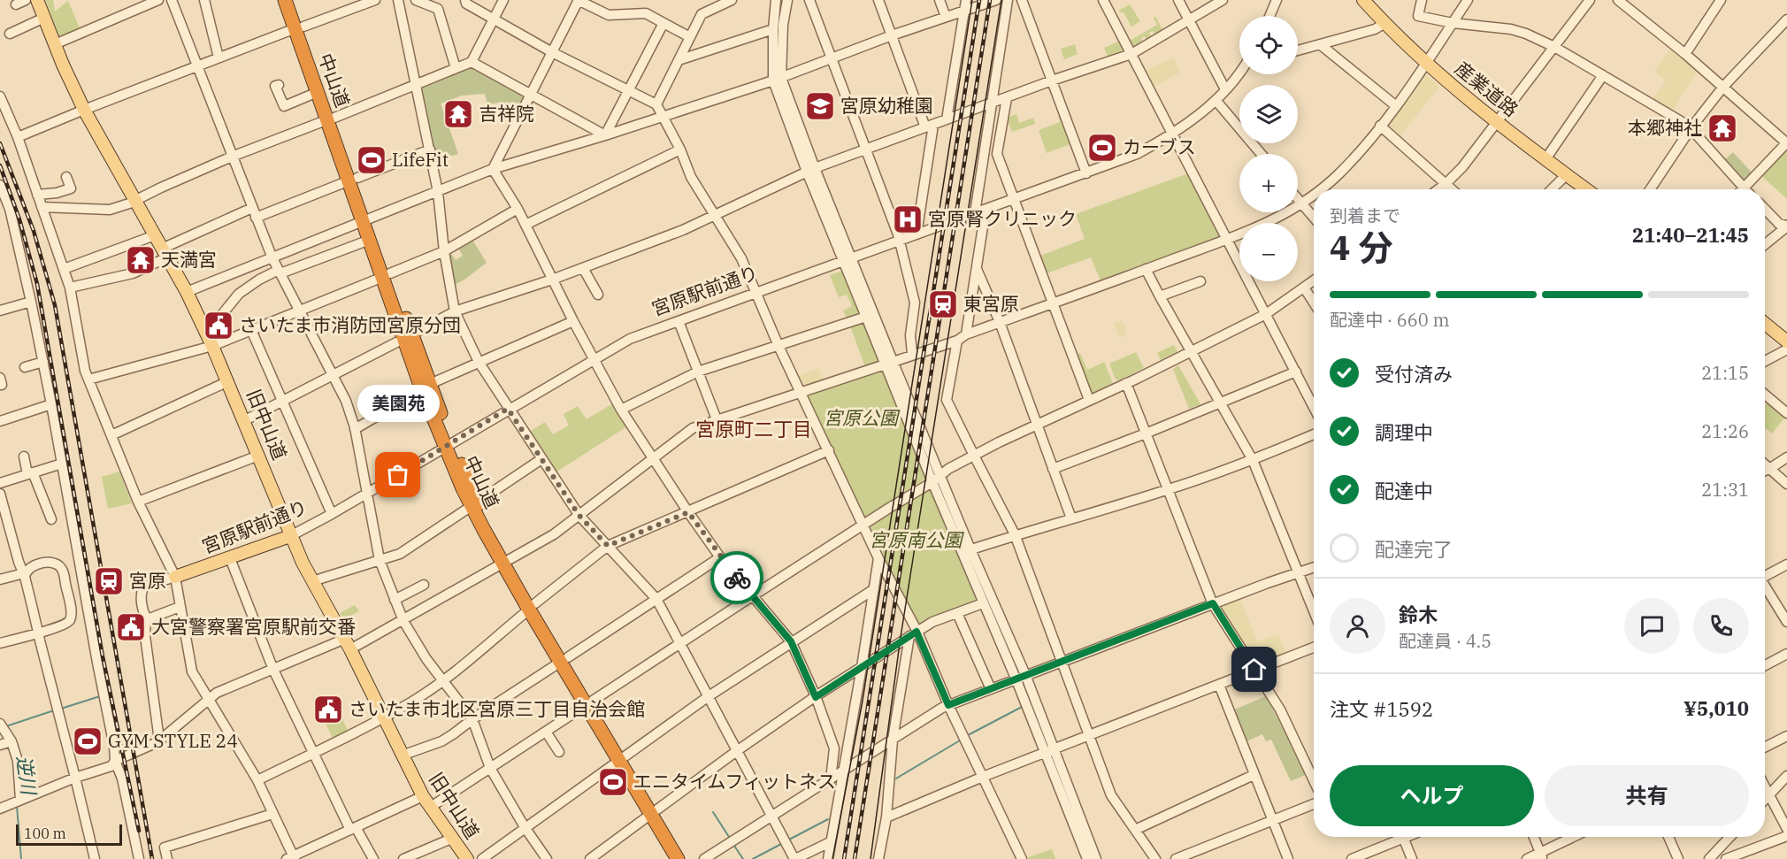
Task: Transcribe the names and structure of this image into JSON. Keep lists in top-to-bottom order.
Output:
{
  "streets": {
    "highway": ["中山道"],
    "main road": ["産業道路", "宮原駅前通り", "旧中山道"]
  },
  "crossings": [
    ["中山道", "宮原駅前通り"],
    ["宮原駅前通り", "旧中山道"]
  ],
  "districts": ["宮原町二丁目"],
  "water": ["逆川"],
  "parks": ["宮原公園", "宮原南公園"],
  "places": {
    "school or university": ["宮原幼稚園"],
    "temple": ["吉祥院", "本郷神社", "天満宮"],
    "sports": [
      "カーブス",
      "LifeFit",
      "GYM STYLE 24",
      "エニタイムフィットネス"
    ],
    "hospital": ["宮原腎クリニック"],
    "station": ["東宮原", "宮原"],
    "public building": ["さいたま市消防団宮原分団", "大宮警察署宮原駅前交番", "さいたま市北区宮原三丁目自治会館"],
    "other": ["美園苑"]
  },
  "scale_bar": "100 m",
  "page": {
    "map_buttons": ["+", "−"],
    "heading": ["4 分", "到着まで", "21:40–21:45"],
    "panel": [
      "鈴木",
      "配達員 · 4.5",
      "注文 #1592",
      "¥5,010"
    ],
    "bar": "配達中 · 660 m",
    "list": [
      ["受付済み", "21:15"],
      ["調理中", "21:26"],
      ["配達中", "21:31"],
      "配達完了"
    ],
    "bubble": "美園苑",
    "buttons": ["ヘルプ", "共有"],
    "scale": "100 m"
  }
}
